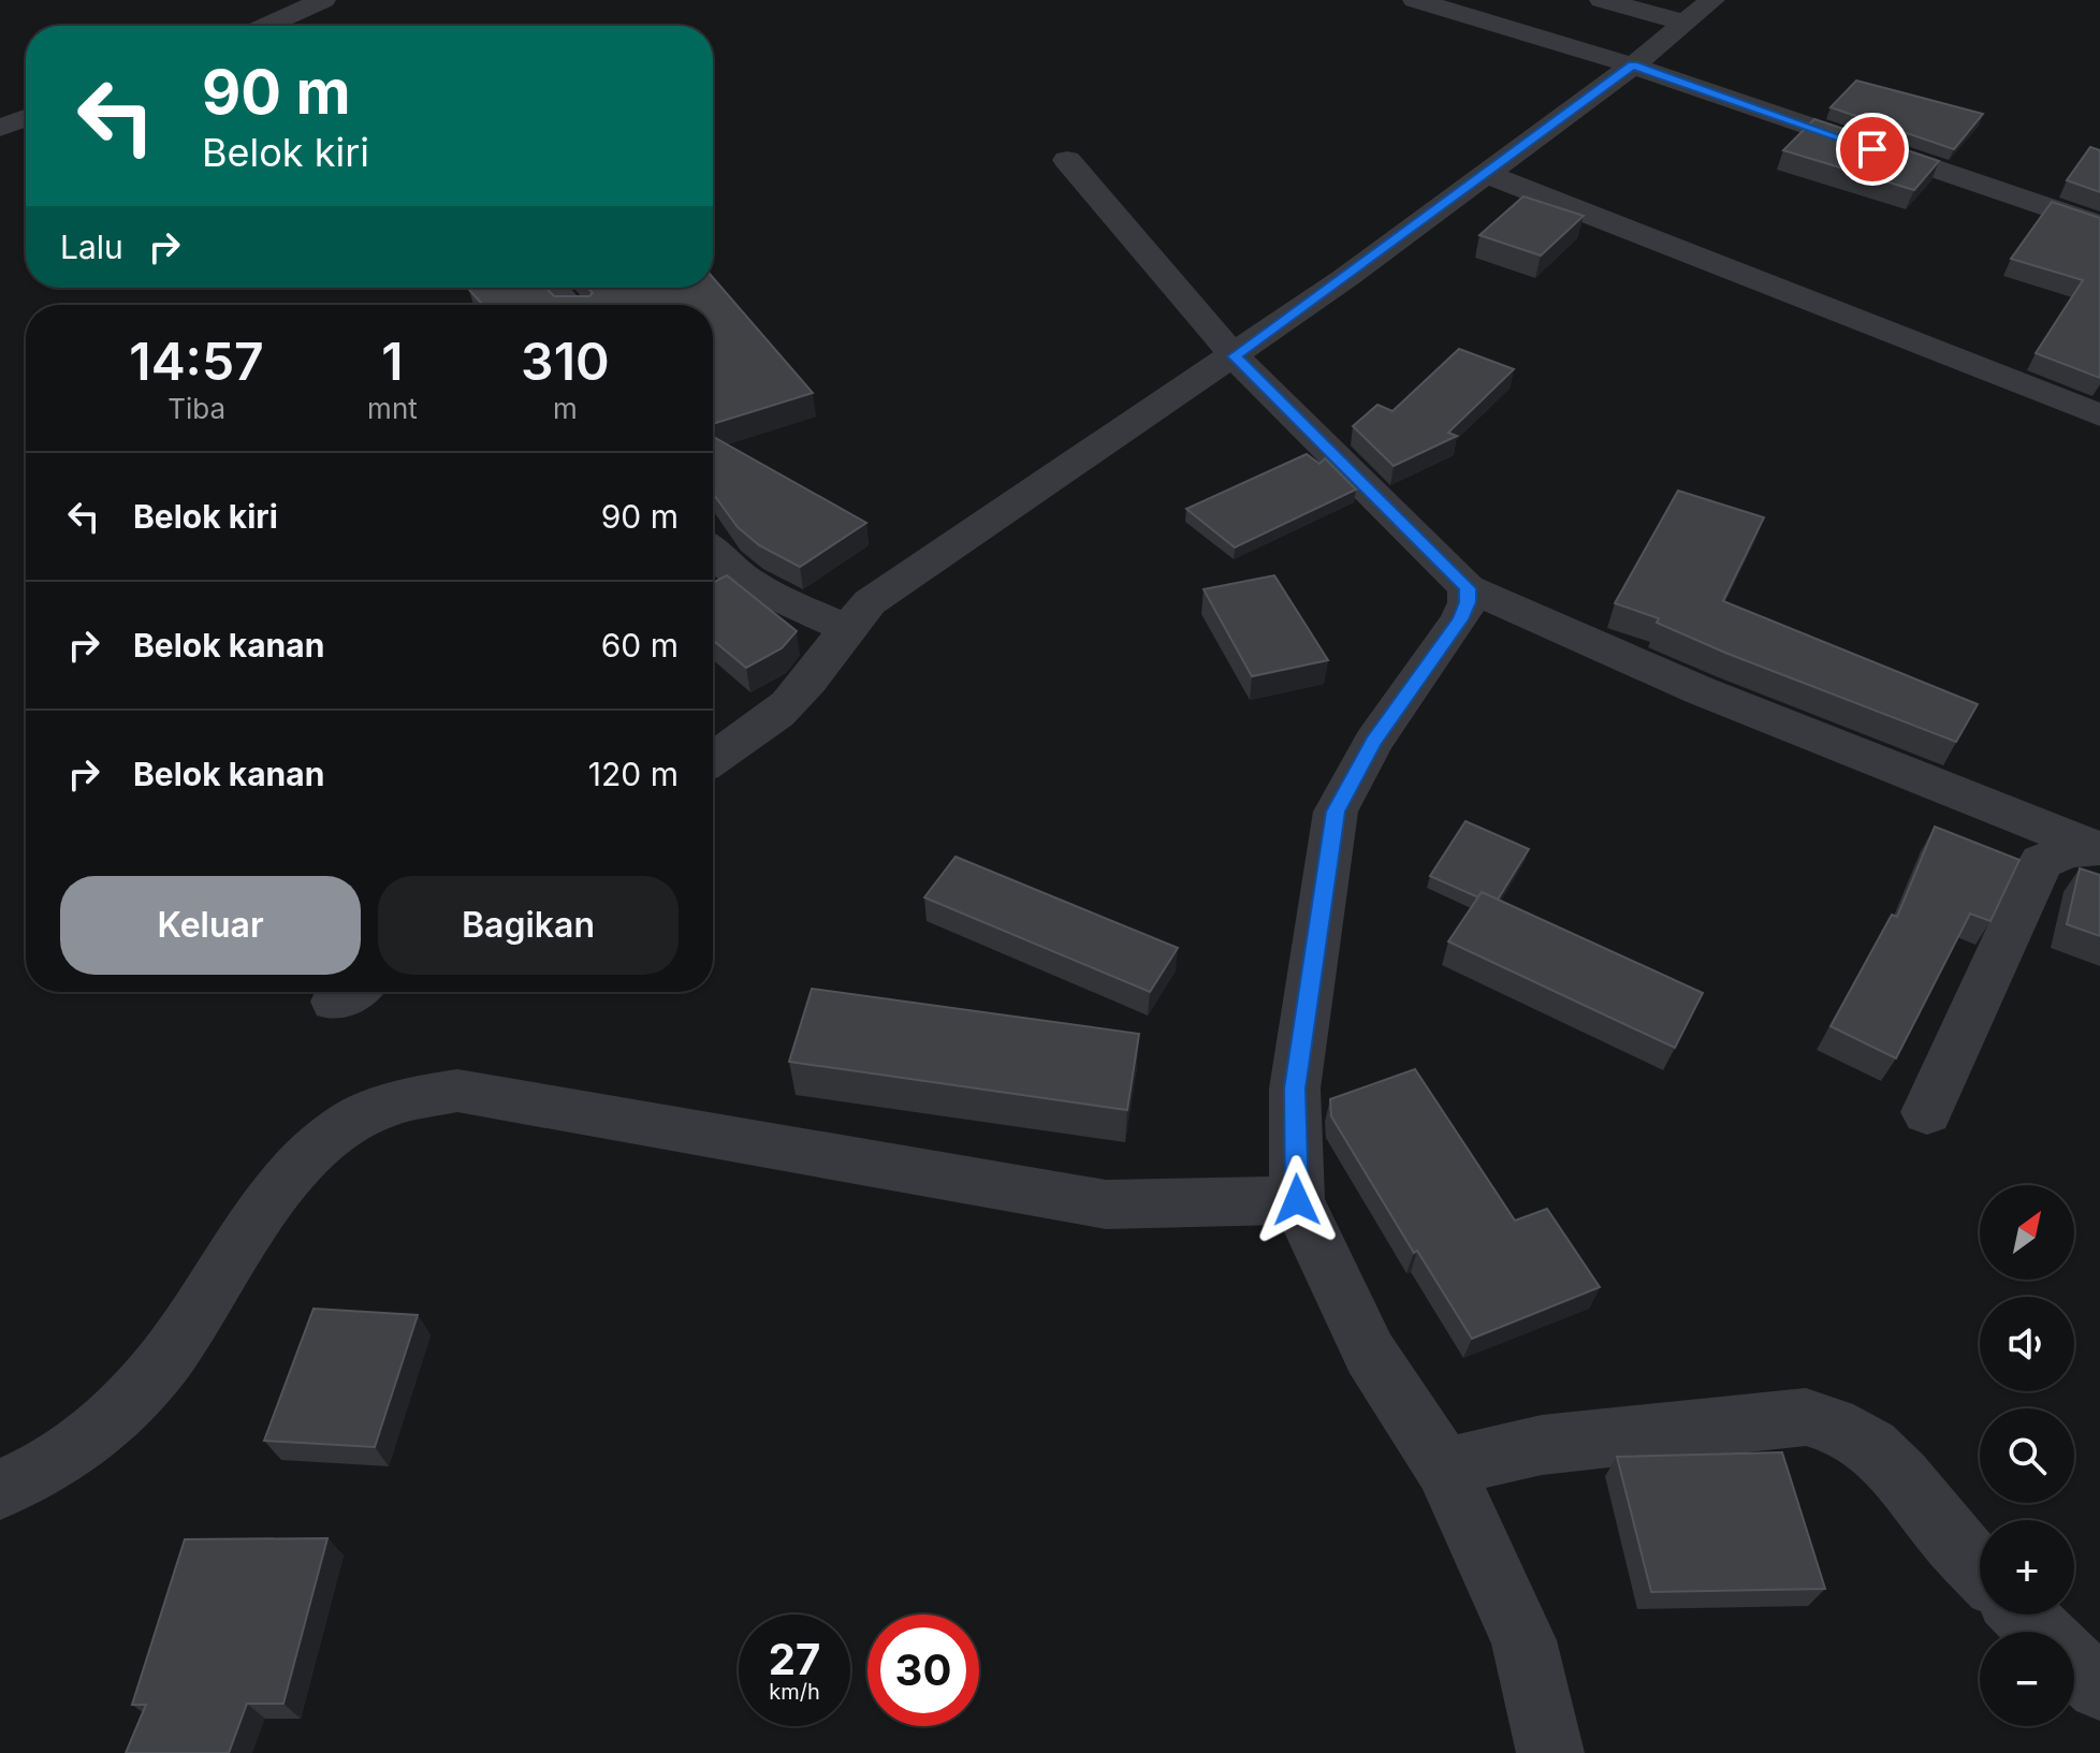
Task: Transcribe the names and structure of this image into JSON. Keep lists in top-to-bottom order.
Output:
{
  "north": "top right",
  "page": {
    "turn": ["90 m", "Belok kiri"],
    "then": "Lalu",
    "eta": [
      "14:57",
      "Tiba",
      "1",
      "mnt",
      "310",
      "m"
    ],
    "list": [
      {
        "name": "Belok kiri",
        "value": "90 m"
      },
      {
        "name": "Belok kanan",
        "value": "60 m"
      },
      {
        "name": "Belok kanan",
        "value": "120 m"
      }
    ],
    "buttons": ["Keluar", "Bagikan"],
    "map_buttons": ["+", "−"],
    "speed": "27 km/h",
    "limit": "30"
  }
}
